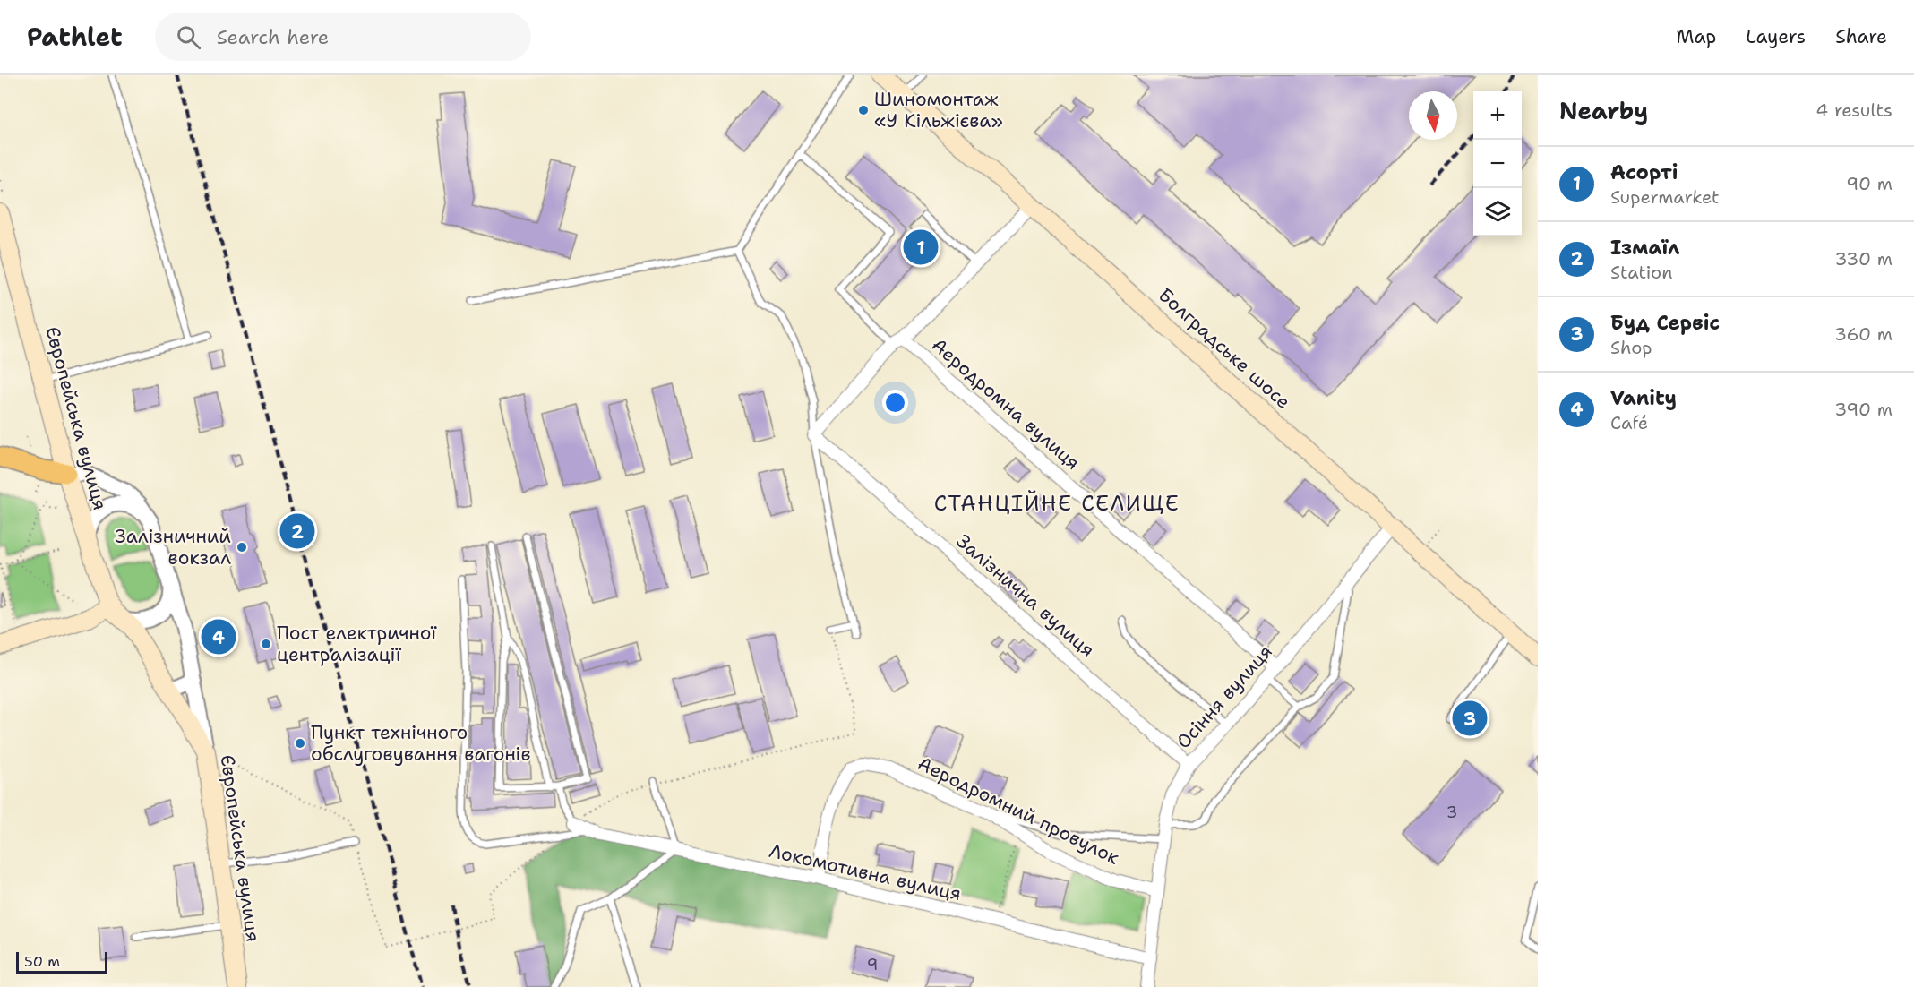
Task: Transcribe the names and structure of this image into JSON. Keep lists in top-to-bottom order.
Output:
{
  "streets": {
    "main road": ["Болградське шосе", "Європейська вулиця"],
    "street": [
      "Аеродромна вулиця",
      "Залізнична вулиця",
      "Осіння вулиця",
      "Аеродромний провулок",
      "Локомотивна вулиця"
    ]
  },
  "crossings": [
    ["Болградське шосе", "Аеродромна вулиця"],
    ["Болградське шосе", "Осіння вулиця"],
    ["Аеродромна вулиця", "Залізнична вулиця"],
    ["Аеродромна вулиця", "Осіння вулиця"],
    ["Залізнична вулиця", "Осіння вулиця"],
    ["Осіння вулиця", "Аеродромний провулок"],
    ["Осіння вулиця", "Локомотивна вулиця"],
    ["Аеродромний провулок", "Локомотивна вулиця"]
  ],
  "districts": ["СТАНЦІЙНЕ СЕЛИЩЕ"],
  "places": [
    "Шиномонтаж «У Кільжієва»",
    "Залізничний вокзал",
    "Пост електричної централізації",
    "Пункт технічного обслуговування вагонів"
  ],
  "house_numbers": ["3", "9"],
  "scale_bar": "50 m",
  "north": "bottom",
  "page": {
    "header": "Pathlet",
    "search": "Search here",
    "nav": ["Map", "Layers", "Share"],
    "heading": ["Nearby", "4 results"],
    "map_buttons": ["+", "−"],
    "list": [
      {
        "mark": "1",
        "name": "Асорті",
        "note": "Supermarket",
        "value": "90 m"
      },
      {
        "mark": "2",
        "name": "Ізмаїл",
        "note": "Station",
        "value": "330 m"
      },
      {
        "mark": "3",
        "name": "Буд Сервіс",
        "note": "Shop",
        "value": "360 m"
      },
      {
        "mark": "4",
        "name": "Vanity",
        "note": "Café",
        "value": "390 m"
      }
    ],
    "pins": [
      "1",
      "2",
      "4",
      "3"
    ],
    "scale": "50 m"
  }
}
